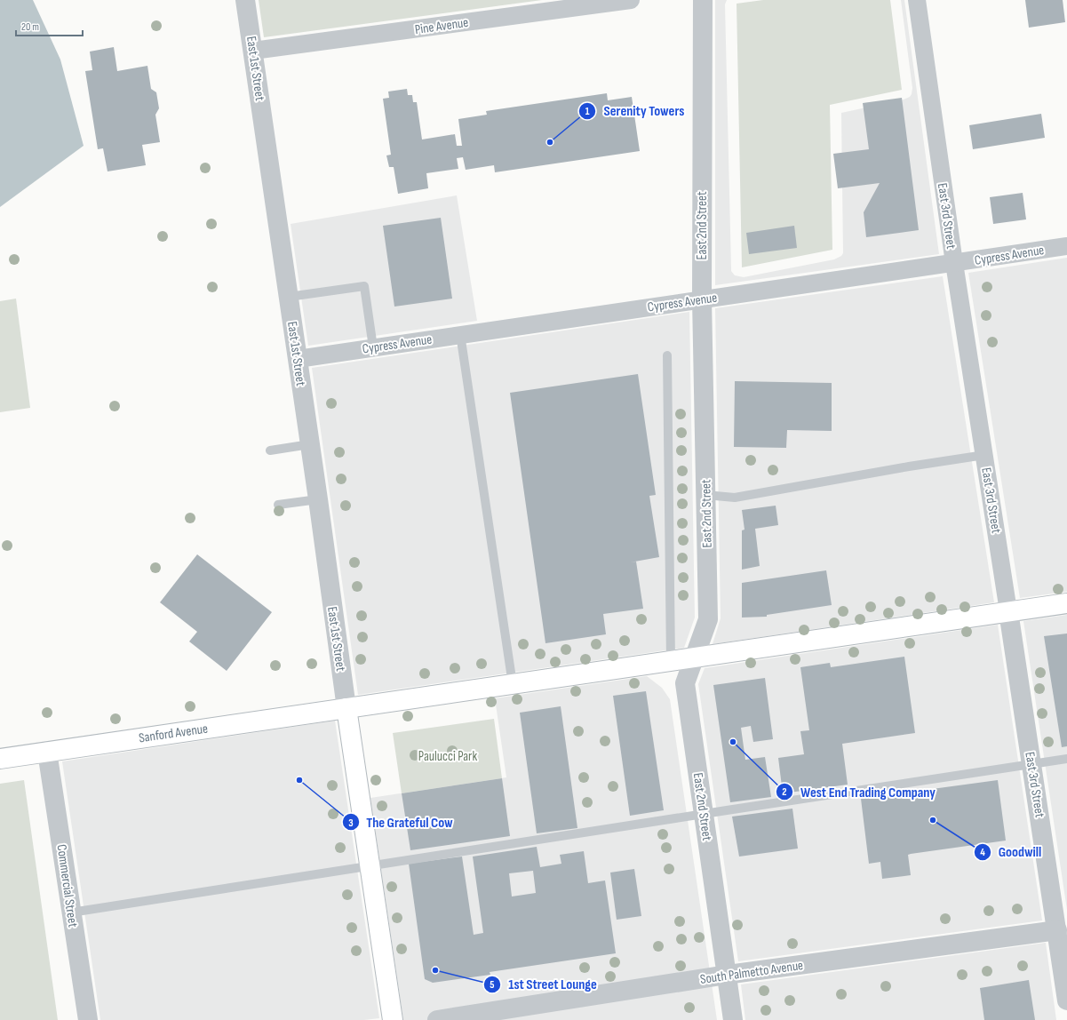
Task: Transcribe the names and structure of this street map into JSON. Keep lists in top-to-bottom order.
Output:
{
  "streets": {
    "main road": ["Sanford Avenue"],
    "street": [
      "Pine Avenue",
      "East 1st Street",
      "East 3rd Street",
      "East 2nd Street",
      "Cypress Avenue",
      "Commercial Street",
      "South Palmetto Avenue"
    ]
  },
  "crossings": [
    ["Pine Avenue", "East 1st Street"],
    ["East 1st Street", "Cypress Avenue"],
    ["East 1st Street", "Sanford Avenue"],
    ["East 3rd Street", "Cypress Avenue"],
    ["East 3rd Street", "Sanford Avenue"],
    ["East 3rd Street", "South Palmetto Avenue"],
    ["East 2nd Street", "Cypress Avenue"],
    ["East 2nd Street", "Sanford Avenue"],
    ["East 2nd Street", "South Palmetto Avenue"],
    ["Sanford Avenue", "Commercial Street"]
  ],
  "parks": ["Paulucci Park"],
  "places": [
    "Serenity Towers",
    "West End Trading Company",
    "The Grateful Cow",
    "Goodwill",
    "1st Street Lounge"
  ],
  "scale_bar": "20 m"
}
